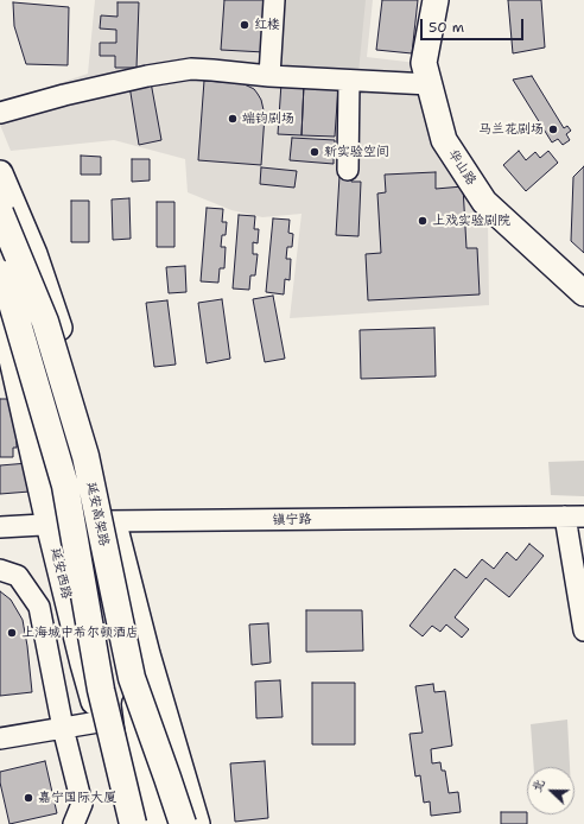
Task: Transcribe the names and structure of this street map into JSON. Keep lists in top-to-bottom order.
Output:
{
  "streets": {
    "highway": ["延安高架路"],
    "main road": ["华山路", "延安西路"],
    "street": ["镇宁路"]
  },
  "crossings": [
    ["镇宁路", "延安西路"]
  ],
  "places": [
    "红楼",
    "端钧剧场",
    "马兰花剧场",
    "新实验空间",
    "上戏实验剧院",
    "上海城中希尔顿酒店",
    "嘉宁国际大厦"
  ],
  "scale_bar": "50 m",
  "north": "left"
}
